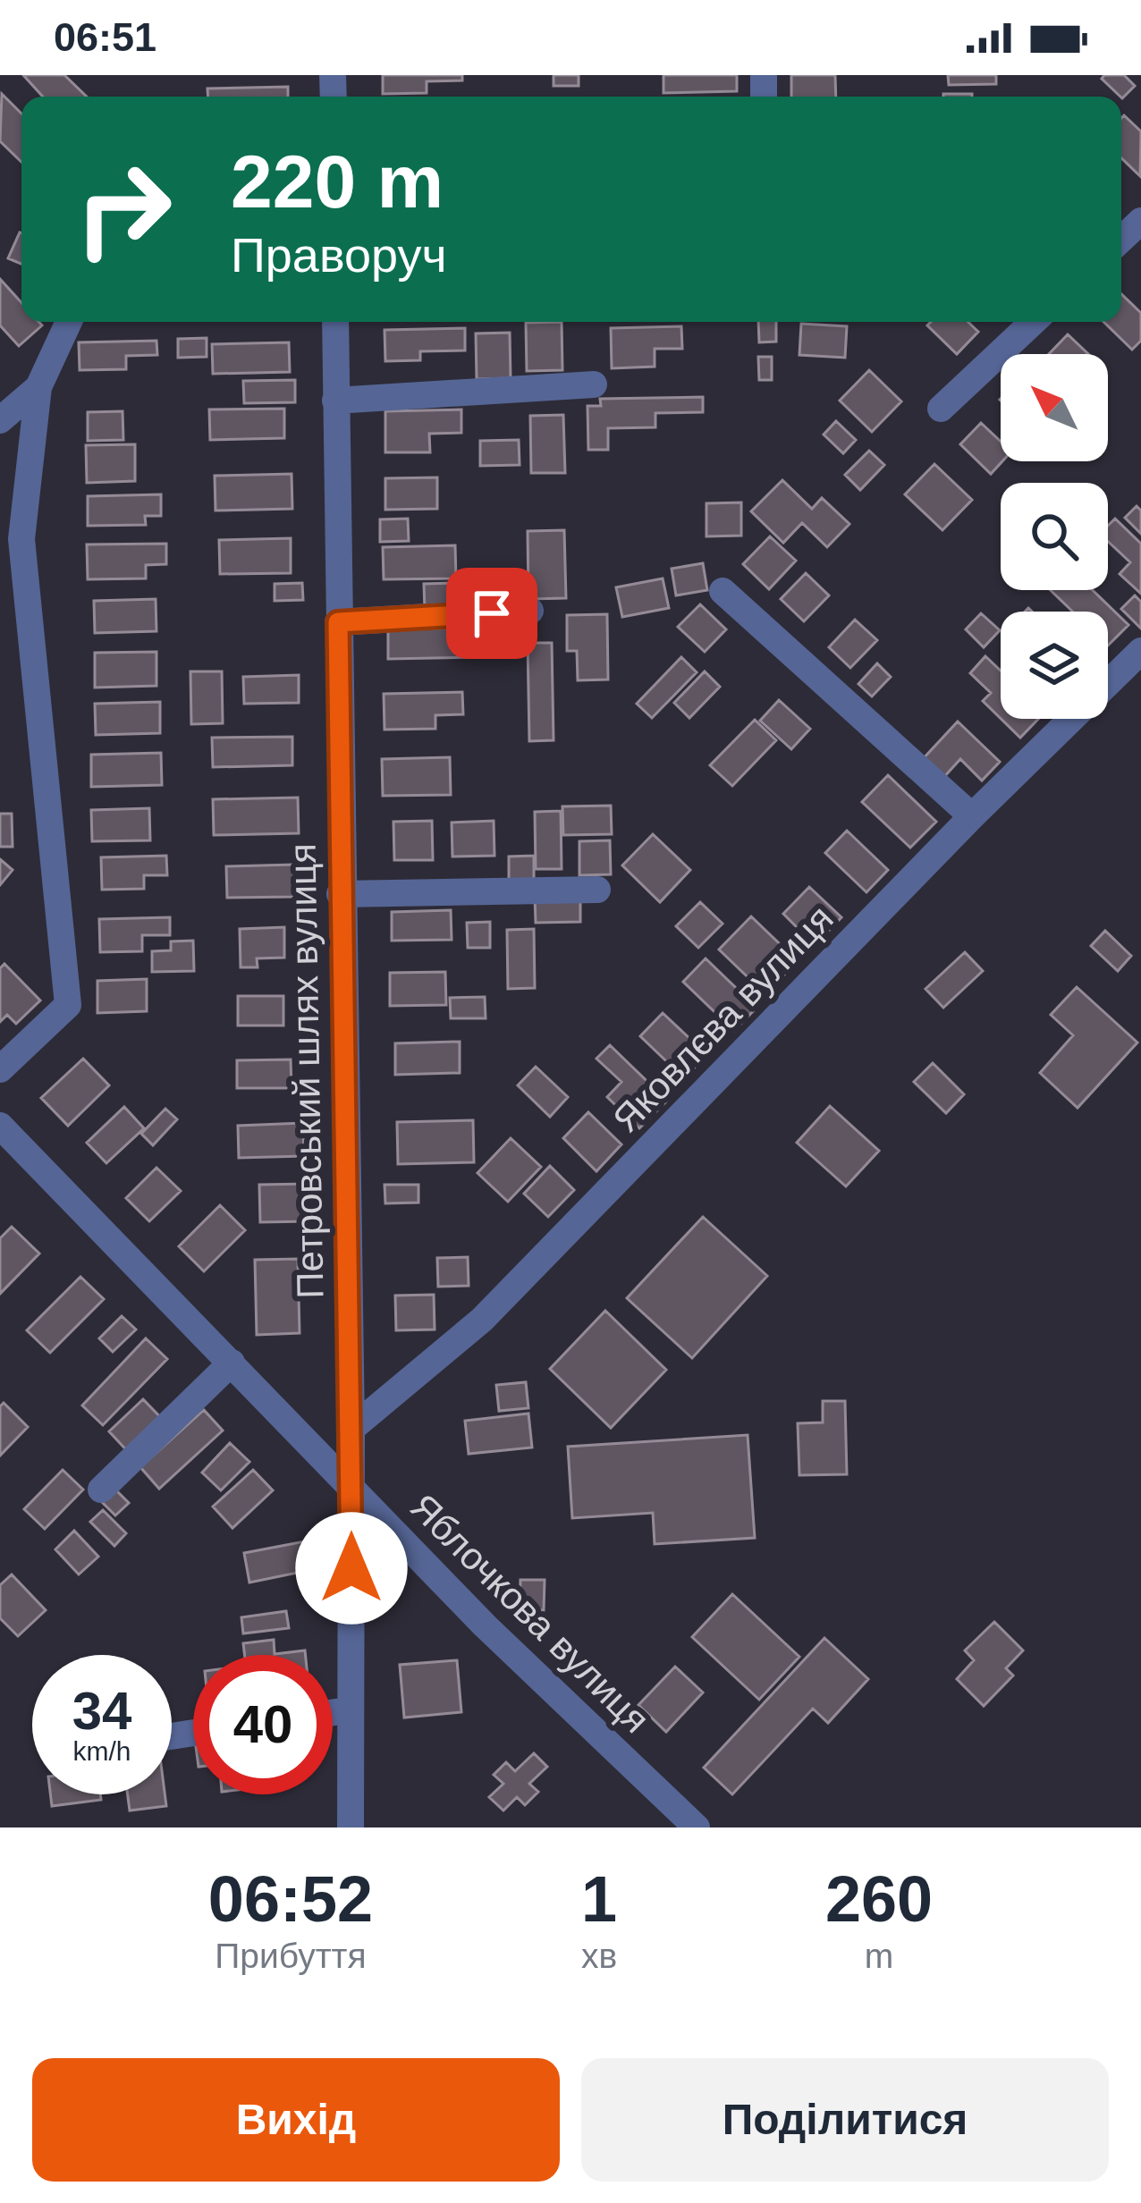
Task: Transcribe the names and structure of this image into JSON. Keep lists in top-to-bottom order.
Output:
{
  "streets": {
    "street": ["Яковлєва вулиця", "Петровський шлях вулиця", "Яблочкова вулиця"]
  },
  "crossings": [
    ["Яковлєва вулиця", "Петровський шлях вулиця"],
    ["Петровський шлях вулиця", "Яблочкова вулиця"]
  ],
  "north": "top left",
  "page": {
    "status": "06:51",
    "turn": ["220 m", "Праворуч"],
    "speed": "34 km/h",
    "limit": "40",
    "eta": [
      "06:52",
      "Прибуття",
      "1",
      "хв",
      "260",
      "m"
    ],
    "buttons": ["Вихід", "Поділитися"]
  }
}
